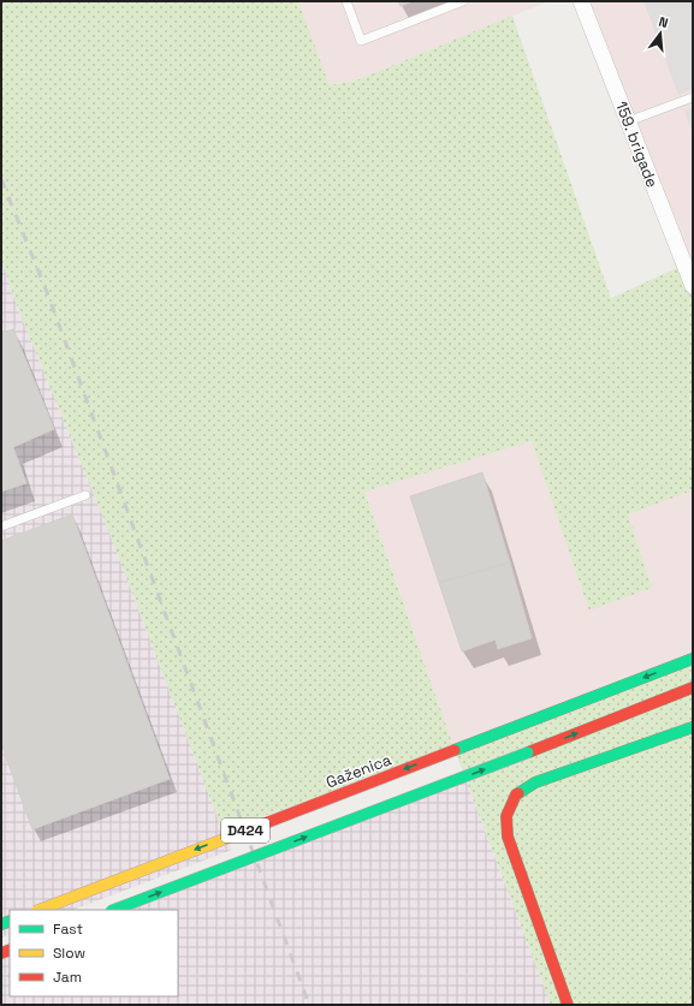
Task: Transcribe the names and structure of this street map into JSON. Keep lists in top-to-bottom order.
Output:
{
  "streets": {
    "main road": ["Gaženica", "D424"],
    "street": ["159. brigade"]
  },
  "legend": ["Fast", "Slow", "Jam"],
  "north": "top"
}
